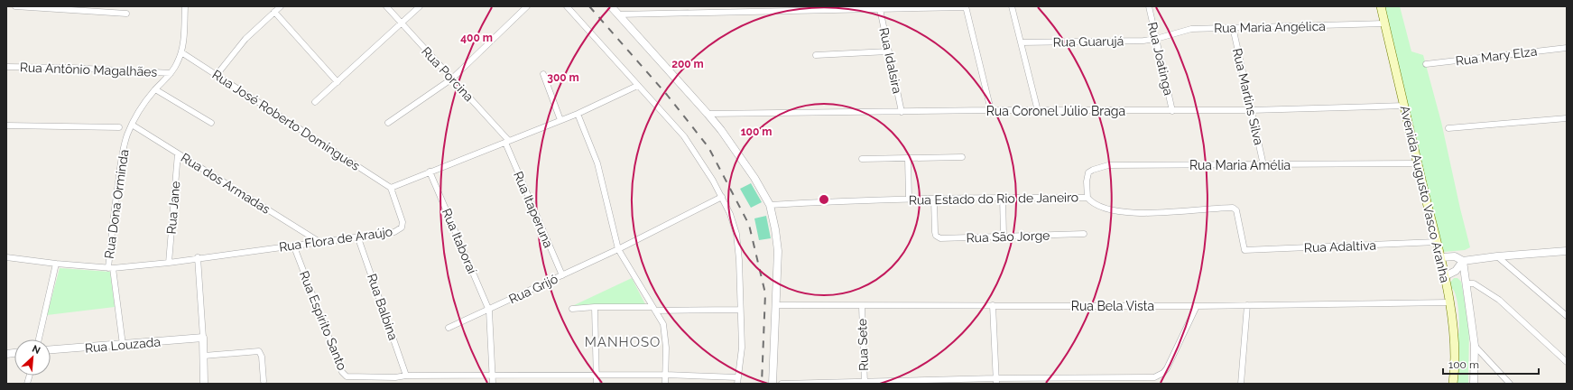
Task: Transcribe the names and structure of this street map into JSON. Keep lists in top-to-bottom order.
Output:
{
  "streets": {
    "main road": ["Avenida Augusto Vasco Aranha"],
    "street": [
      "Rua Maria Angélica",
      "Rua Guarujá",
      "Rua Mary Elza",
      "Rua Joatinga",
      "Rua Idalsira",
      "Rua Antônio Magalhães",
      "Rua Porcina",
      "Rua Martins Silva",
      "Rua Coronel Júlio Braga",
      "Rua José Roberto Domingues",
      "Rua Maria Amélia",
      "Rua dos Armadas",
      "Rua Estado do Rio de Janeiro",
      "Rua Dona Orminda",
      "Rua Jane",
      "Rua Itaperuna",
      "Rua São Jorge",
      "Rua Flora de Araújo",
      "Rua Itaboraí",
      "Rua Adaltiva",
      "Rua Grijó",
      "Rua Bela Vista",
      "Rua Balbina",
      "Rua Espírito Santo",
      "Rua Louzada",
      "Rua Sete"
    ]
  },
  "crossings": [
    ["Rua Maria Angélica", "Rua Guarujá"],
    ["Rua Maria Angélica", "Rua Joatinga"],
    ["Rua Maria Angélica", "Rua Martins Silva"],
    ["Rua Maria Angélica", "Avenida Augusto Vasco Aranha"],
    ["Rua Guarujá", "Rua Joatinga"],
    ["Rua Joatinga", "Rua Coronel Júlio Braga"],
    ["Rua Idalsira", "Rua Coronel Júlio Braga"],
    ["Rua Antônio Magalhães", "Rua Dona Orminda"],
    ["Rua Porcina", "Rua Itaperuna"],
    ["Rua Martins Silva", "Rua Coronel Júlio Braga"],
    ["Rua Martins Silva", "Rua Maria Amélia"],
    ["Rua Coronel Júlio Braga", "Avenida Augusto Vasco Aranha"],
    ["Rua José Roberto Domingues", "Rua Dona Orminda"],
    ["Rua José Roberto Domingues", "Rua Flora de Araújo"],
    ["Rua Maria Amélia", "Avenida Augusto Vasco Aranha"],
    ["Rua Maria Amélia", "Rua Estado do Rio de Janeiro"],
    ["Rua dos Armadas", "Rua Dona Orminda"],
    ["Rua dos Armadas", "Rua Jane"],
    ["Rua dos Armadas", "Rua Flora de Araújo"],
    ["Avenida Augusto Vasco Aranha", "Rua Adaltiva"],
    ["Avenida Augusto Vasco Aranha", "Rua Bela Vista"],
    ["Rua Estado do Rio de Janeiro", "Rua São Jorge"],
    ["Rua Estado do Rio de Janeiro", "Rua Adaltiva"],
    ["Rua Dona Orminda", "Rua Flora de Araújo"],
    ["Rua Dona Orminda", "Rua Louzada"],
    ["Rua Jane", "Rua Flora de Araújo"],
    ["Rua Itaperuna", "Rua Grijó"],
    ["Rua Flora de Araújo", "Rua Balbina"],
    ["Rua Flora de Araújo", "Rua Espírito Santo"],
    ["Rua Itaboraí", "Rua Grijó"],
    ["Rua Bela Vista", "Rua Sete"],
    ["Rua Balbina", "Rua Espírito Santo"]
  ],
  "districts": ["MANHOSO"],
  "scale_bar": "100 m",
  "north": "top right",
  "rings": [
    "400 m",
    "200 m",
    "300 m",
    "100 m"
  ]
}
